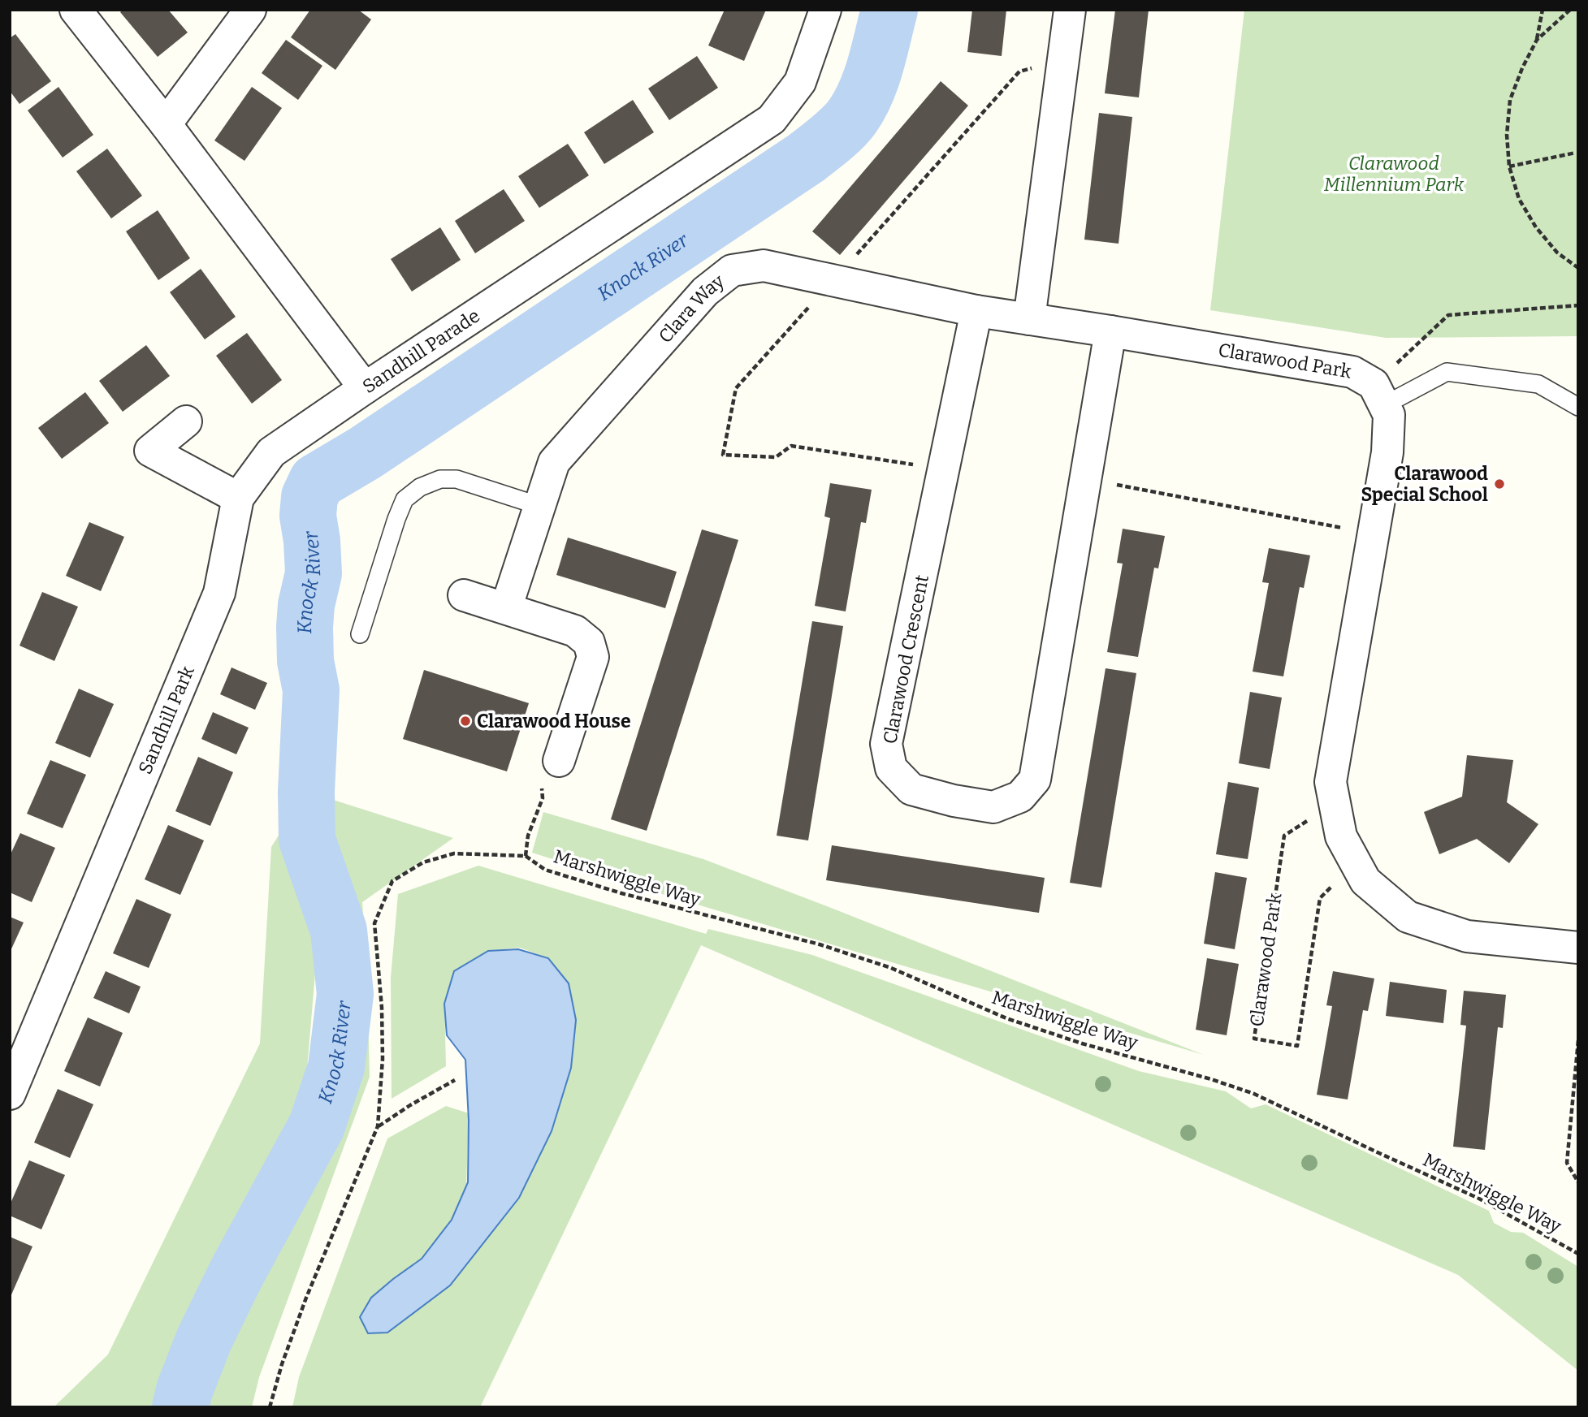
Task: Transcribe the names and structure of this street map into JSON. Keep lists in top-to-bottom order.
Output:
{
  "streets": {
    "street": [
      "Clara Way",
      "Sandhill Parade",
      "Clarawood Park",
      "Clarawood Crescent",
      "Sandhill Park"
    ],
    "path": ["Marshwiggle Way"]
  },
  "crossings": [
    ["Clara Way", "Clarawood Park"],
    ["Clara Way", "Clarawood Crescent"],
    ["Sandhill Parade", "Sandhill Park"],
    ["Clarawood Park", "Clarawood Crescent"]
  ],
  "water": ["Knock River"],
  "parks": ["Clarawood Millennium Park"],
  "places": ["Clarawood Special School", "Clarawood House"]
}
